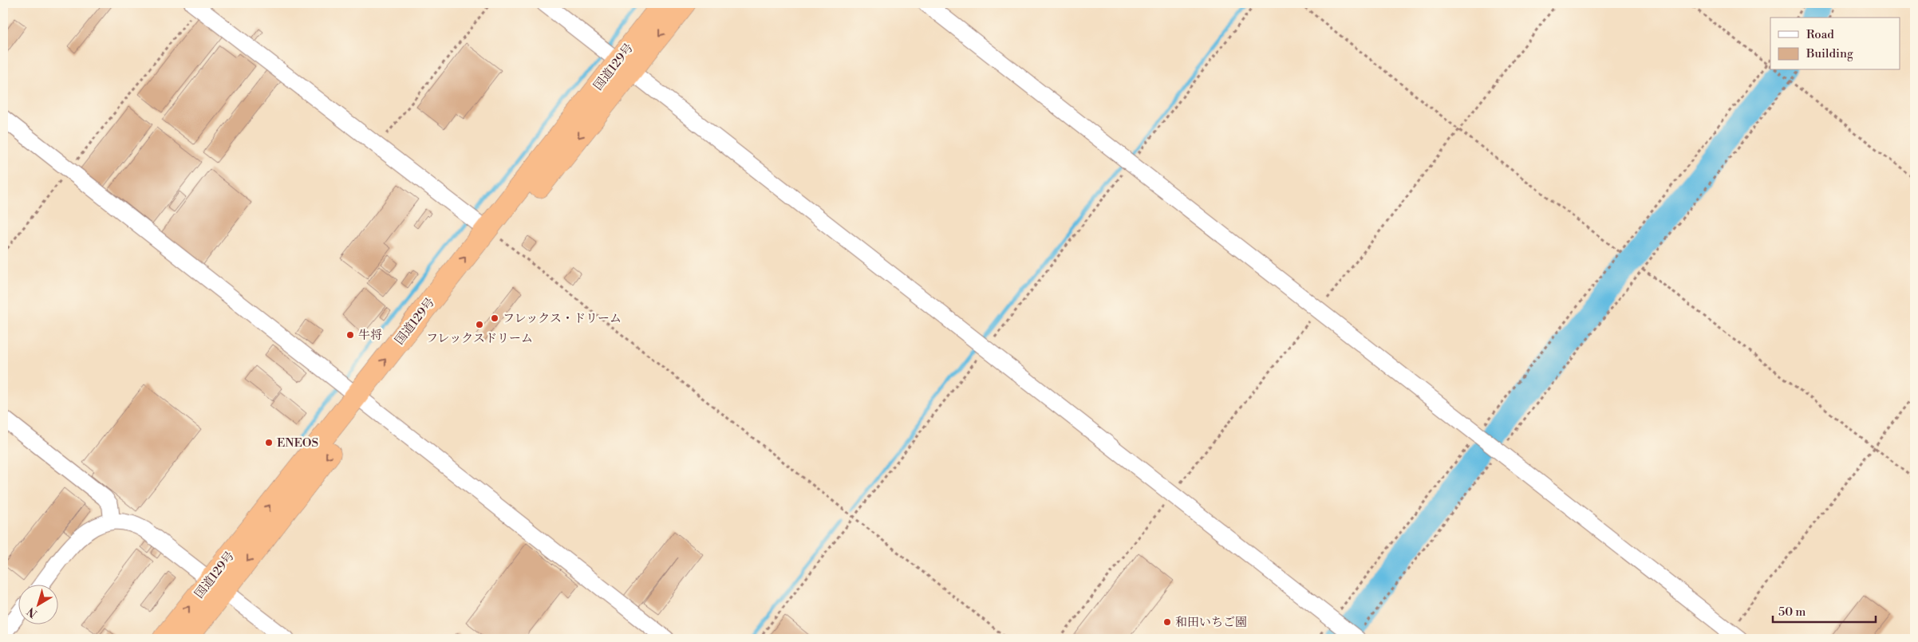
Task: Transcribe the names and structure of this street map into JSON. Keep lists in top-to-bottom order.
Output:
{
  "streets": {
    "highway": ["国道129号"]
  },
  "places": [
    "フレックス・ドリーム",
    "フレックスドリーム",
    "牛将",
    "ENEOS",
    "和田いちご園"
  ],
  "legend": ["Road", "Building"],
  "scale_bar": "50 m",
  "north": "bottom left"
}
